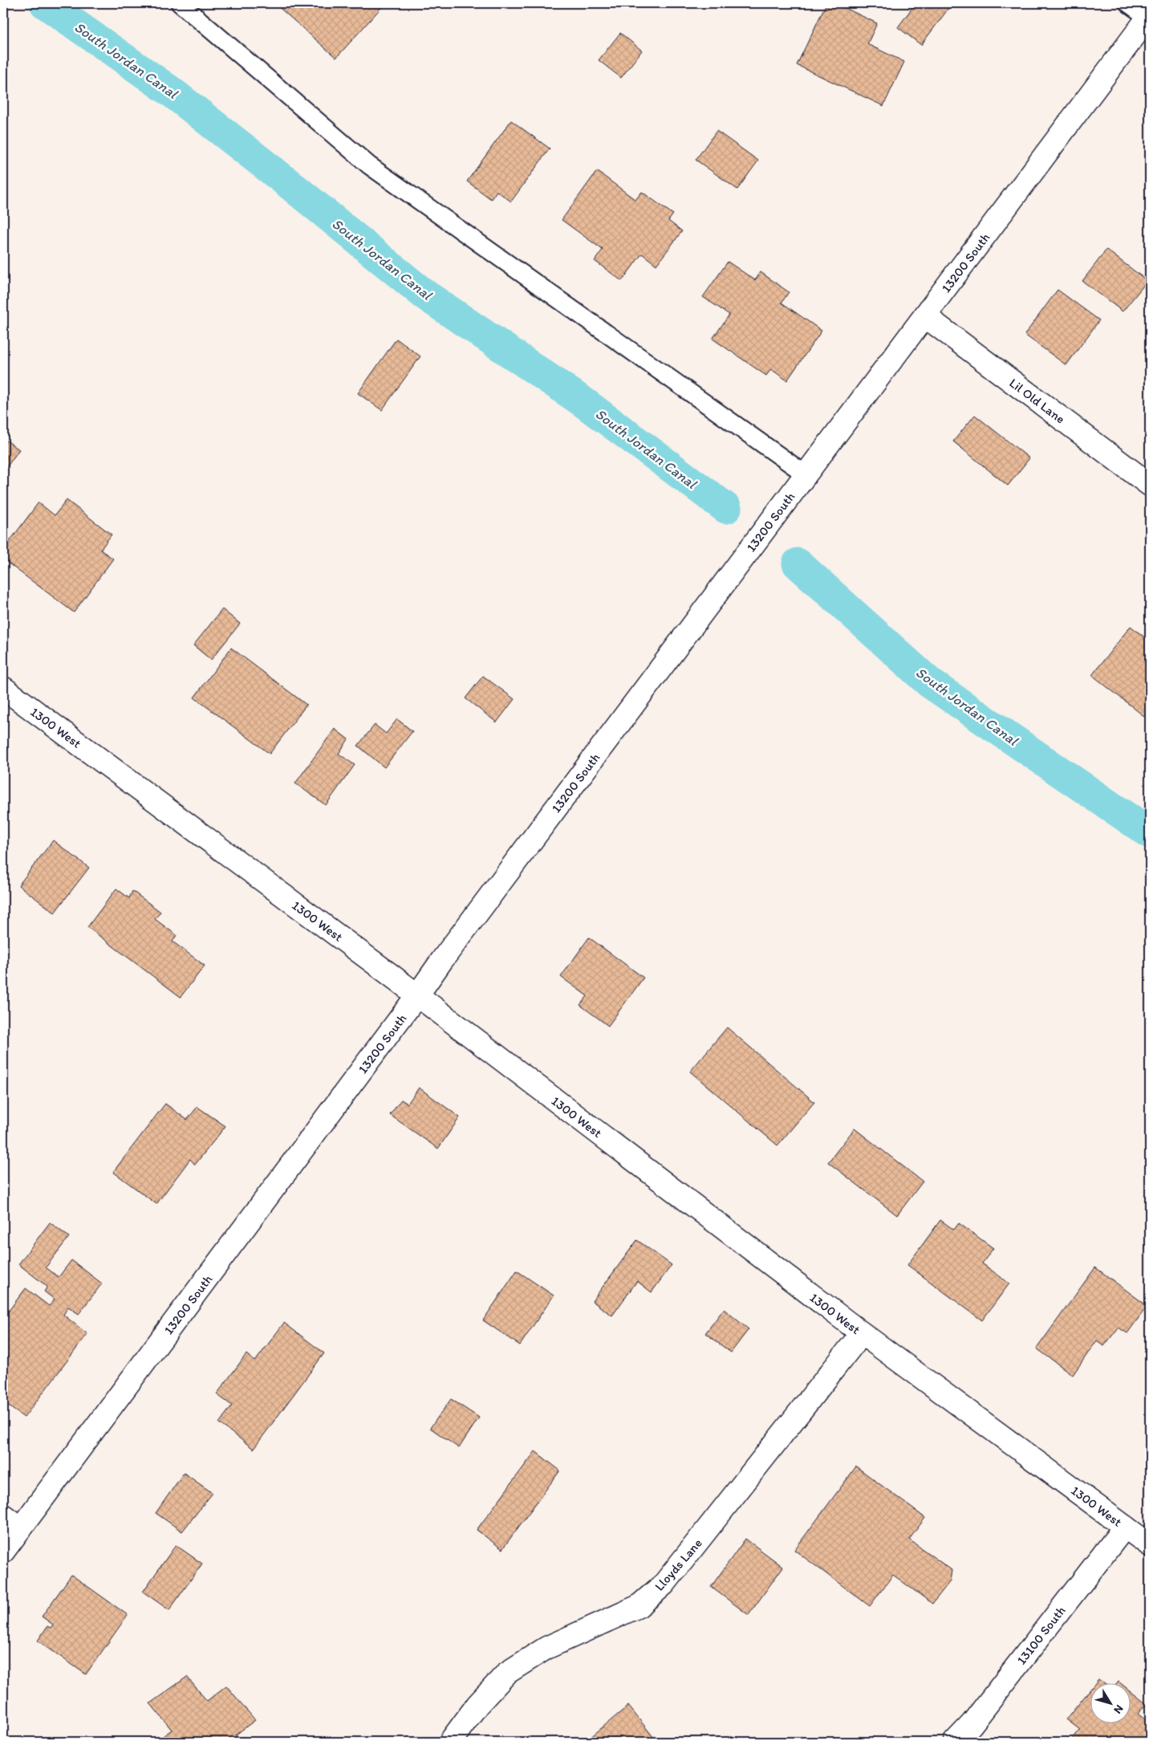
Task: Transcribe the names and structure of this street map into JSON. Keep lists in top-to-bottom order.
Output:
{
  "streets": {
    "street": [
      "13200 South",
      "Lil Old Lane",
      "1300 West",
      "Lloyds Lane",
      "13100 South"
    ]
  },
  "crossings": [
    ["13200 South", "Lil Old Lane"],
    ["13200 South", "1300 West"],
    ["1300 West", "Lloyds Lane"],
    ["1300 West", "13100 South"]
  ],
  "water": ["South Jordan Canal"],
  "north": "bottom right"
}
